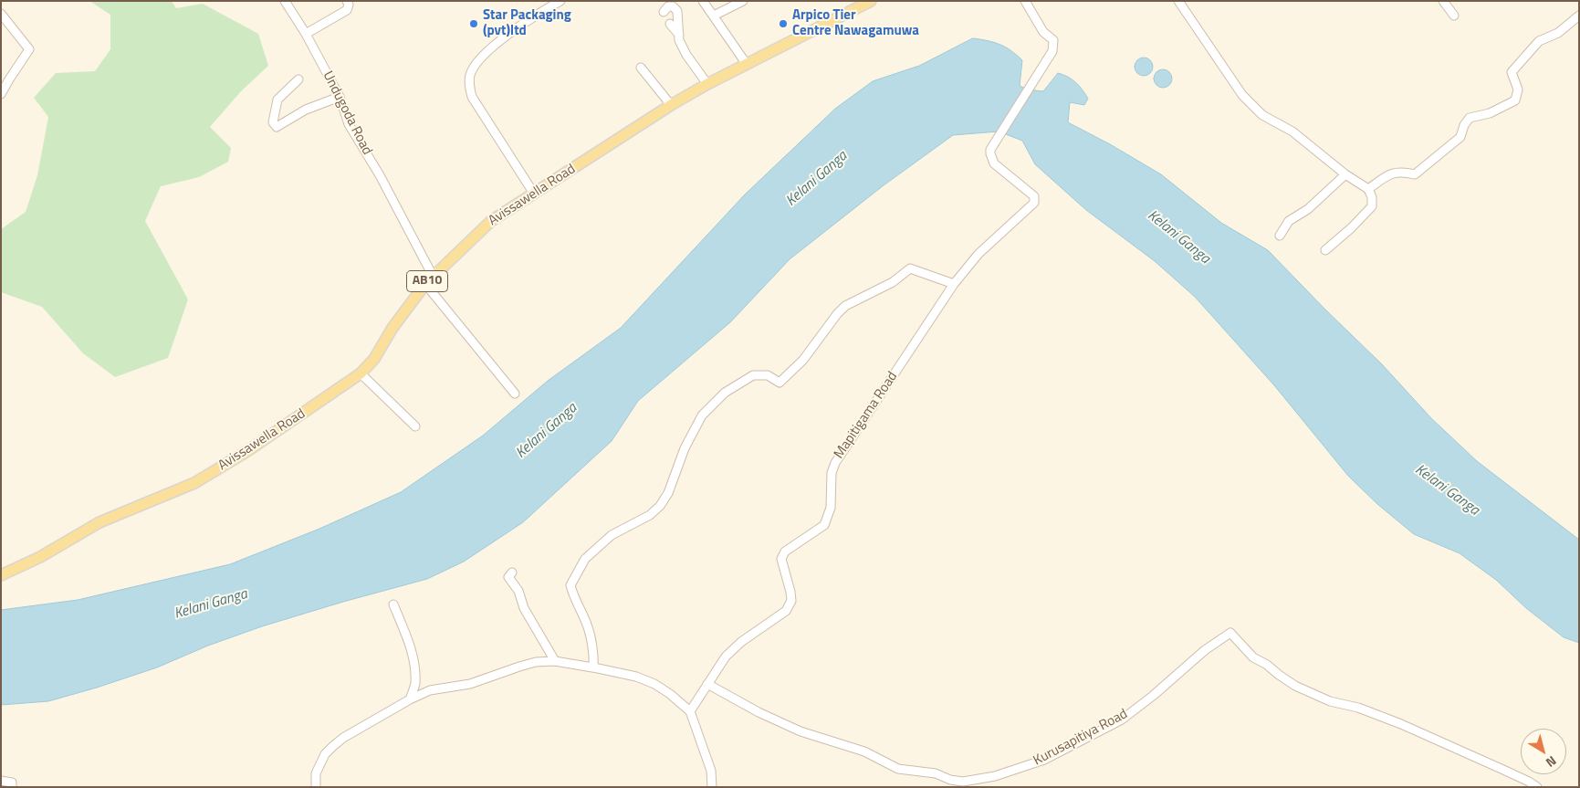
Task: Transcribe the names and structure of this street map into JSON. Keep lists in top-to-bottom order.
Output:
{
  "streets": {
    "main road": ["Avissawella Road", "AB10"],
    "street": ["Undugoda Road", "Mapitigama Road", "Kurusapitiya Road"]
  },
  "crossings": [
    ["Undugoda Road", "Avissawella Road"],
    ["Mapitigama Road", "Kurusapitiya Road"]
  ],
  "water": ["Kelani Ganga"],
  "places": ["Star Packaging (pvt)ltd", "Arpico Tier Centre Nawagamuwa"],
  "north": "bottom right"
}
